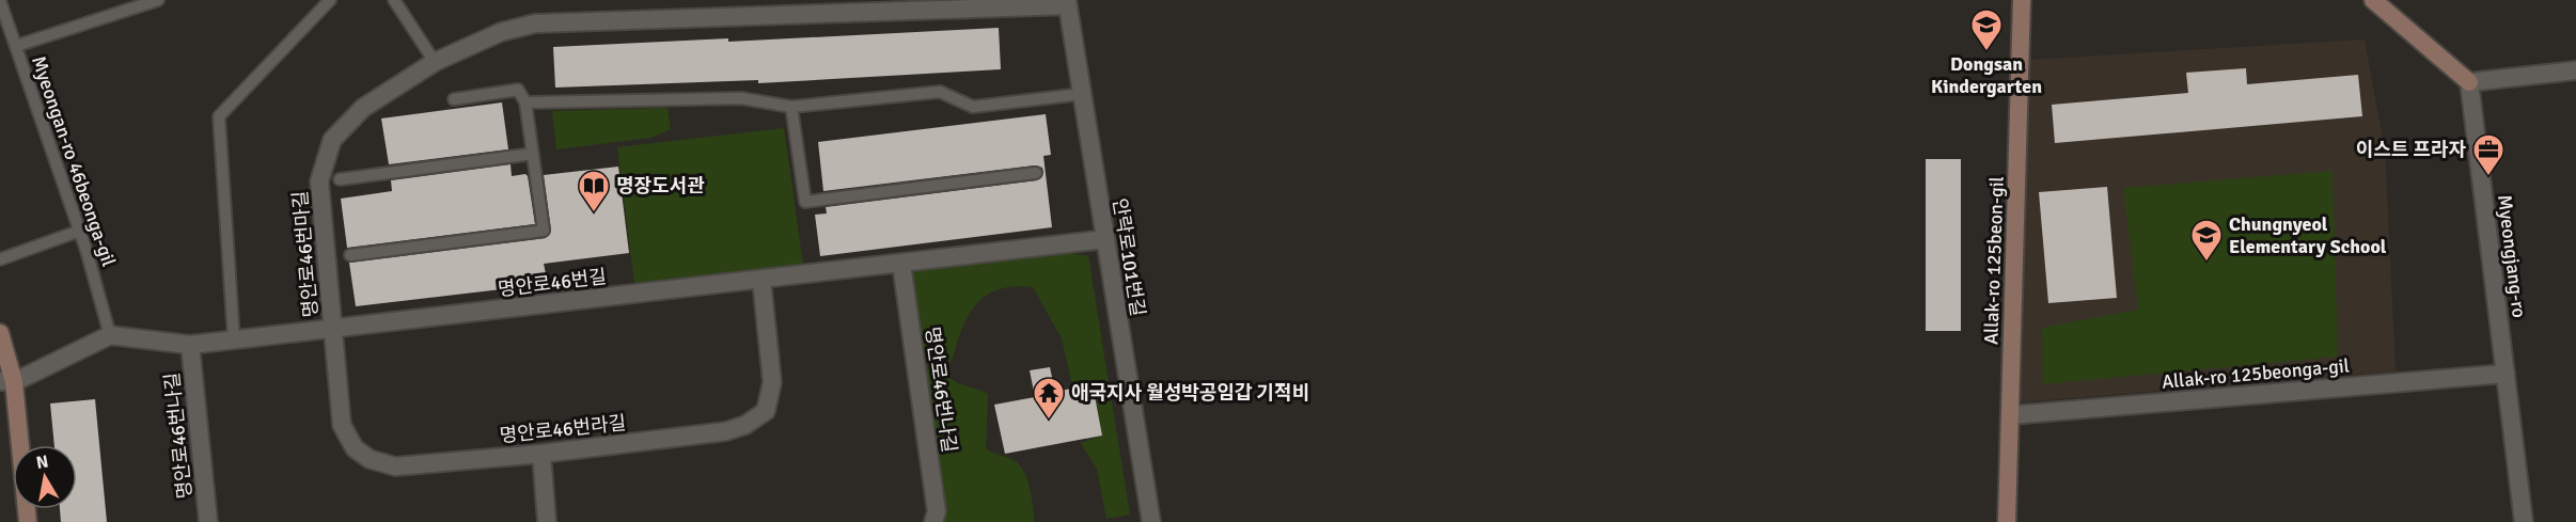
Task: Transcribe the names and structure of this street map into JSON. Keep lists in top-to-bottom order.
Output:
{
  "streets": {
    "main road": ["Allak-ro 125beon-gil"],
    "street": [
      "명안로46번마길",
      "Myeongjang-ro",
      "안락로101번길",
      "명안로46번길",
      "Allak-ro 125beonga-gil",
      "명안로46번나길",
      "명안로46번라길"
    ],
    "lane": ["Myeongan-ro 46beonga-gil"]
  },
  "crossings": [
    ["Myeongan-ro 46beonga-gil", "명안로46번길"],
    ["명안로46번마길", "안락로101번길"],
    ["명안로46번마길", "명안로46번길"],
    ["명안로46번마길", "명안로46번라길"],
    ["Myeongjang-ro", "Allak-ro 125beonga-gil"],
    ["안락로101번길", "명안로46번길"],
    ["Allak-ro 125beon-gil", "Allak-ro 125beonga-gil"],
    ["명안로46번길", "명안로46번나길"],
    ["명안로46번길", "명안로46번라길"]
  ],
  "places": {
    "school or university": ["Dongsan Kindergarten", "Chungnyeol Elementary School"],
    "office": ["이스트 프라자"],
    "library": ["명장도서관"],
    "temple": ["애국지사 월성박공임갑 기적비"]
  },
  "north": "top"
}
